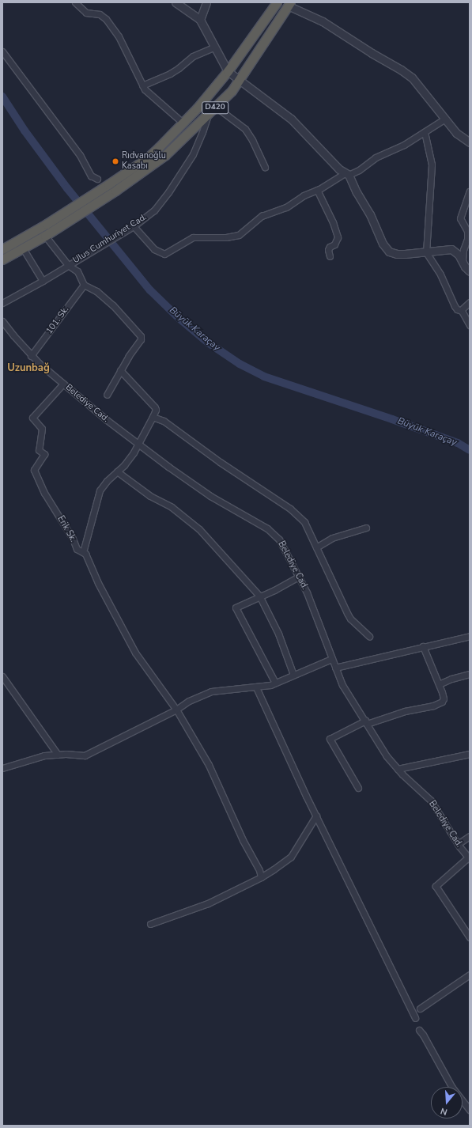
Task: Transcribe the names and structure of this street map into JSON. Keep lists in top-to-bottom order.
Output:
{
  "streets": {
    "highway": ["D420"],
    "street": [
      "Ulus Cumhuriyet Cad.",
      "101. Sk.",
      "Belediye Cad.",
      "Erik Sk."
    ]
  },
  "crossings": [
    ["D420", "Ulus Cumhuriyet Cad."],
    ["101. Sk.", "Belediye Cad."],
    ["Belediye Cad.", "Erik Sk."]
  ],
  "districts": ["Uzunbağ"],
  "water": ["Büyük Karaçay"],
  "places": ["Rıdvanoğlu Kasabı"],
  "north": "bottom"
}
